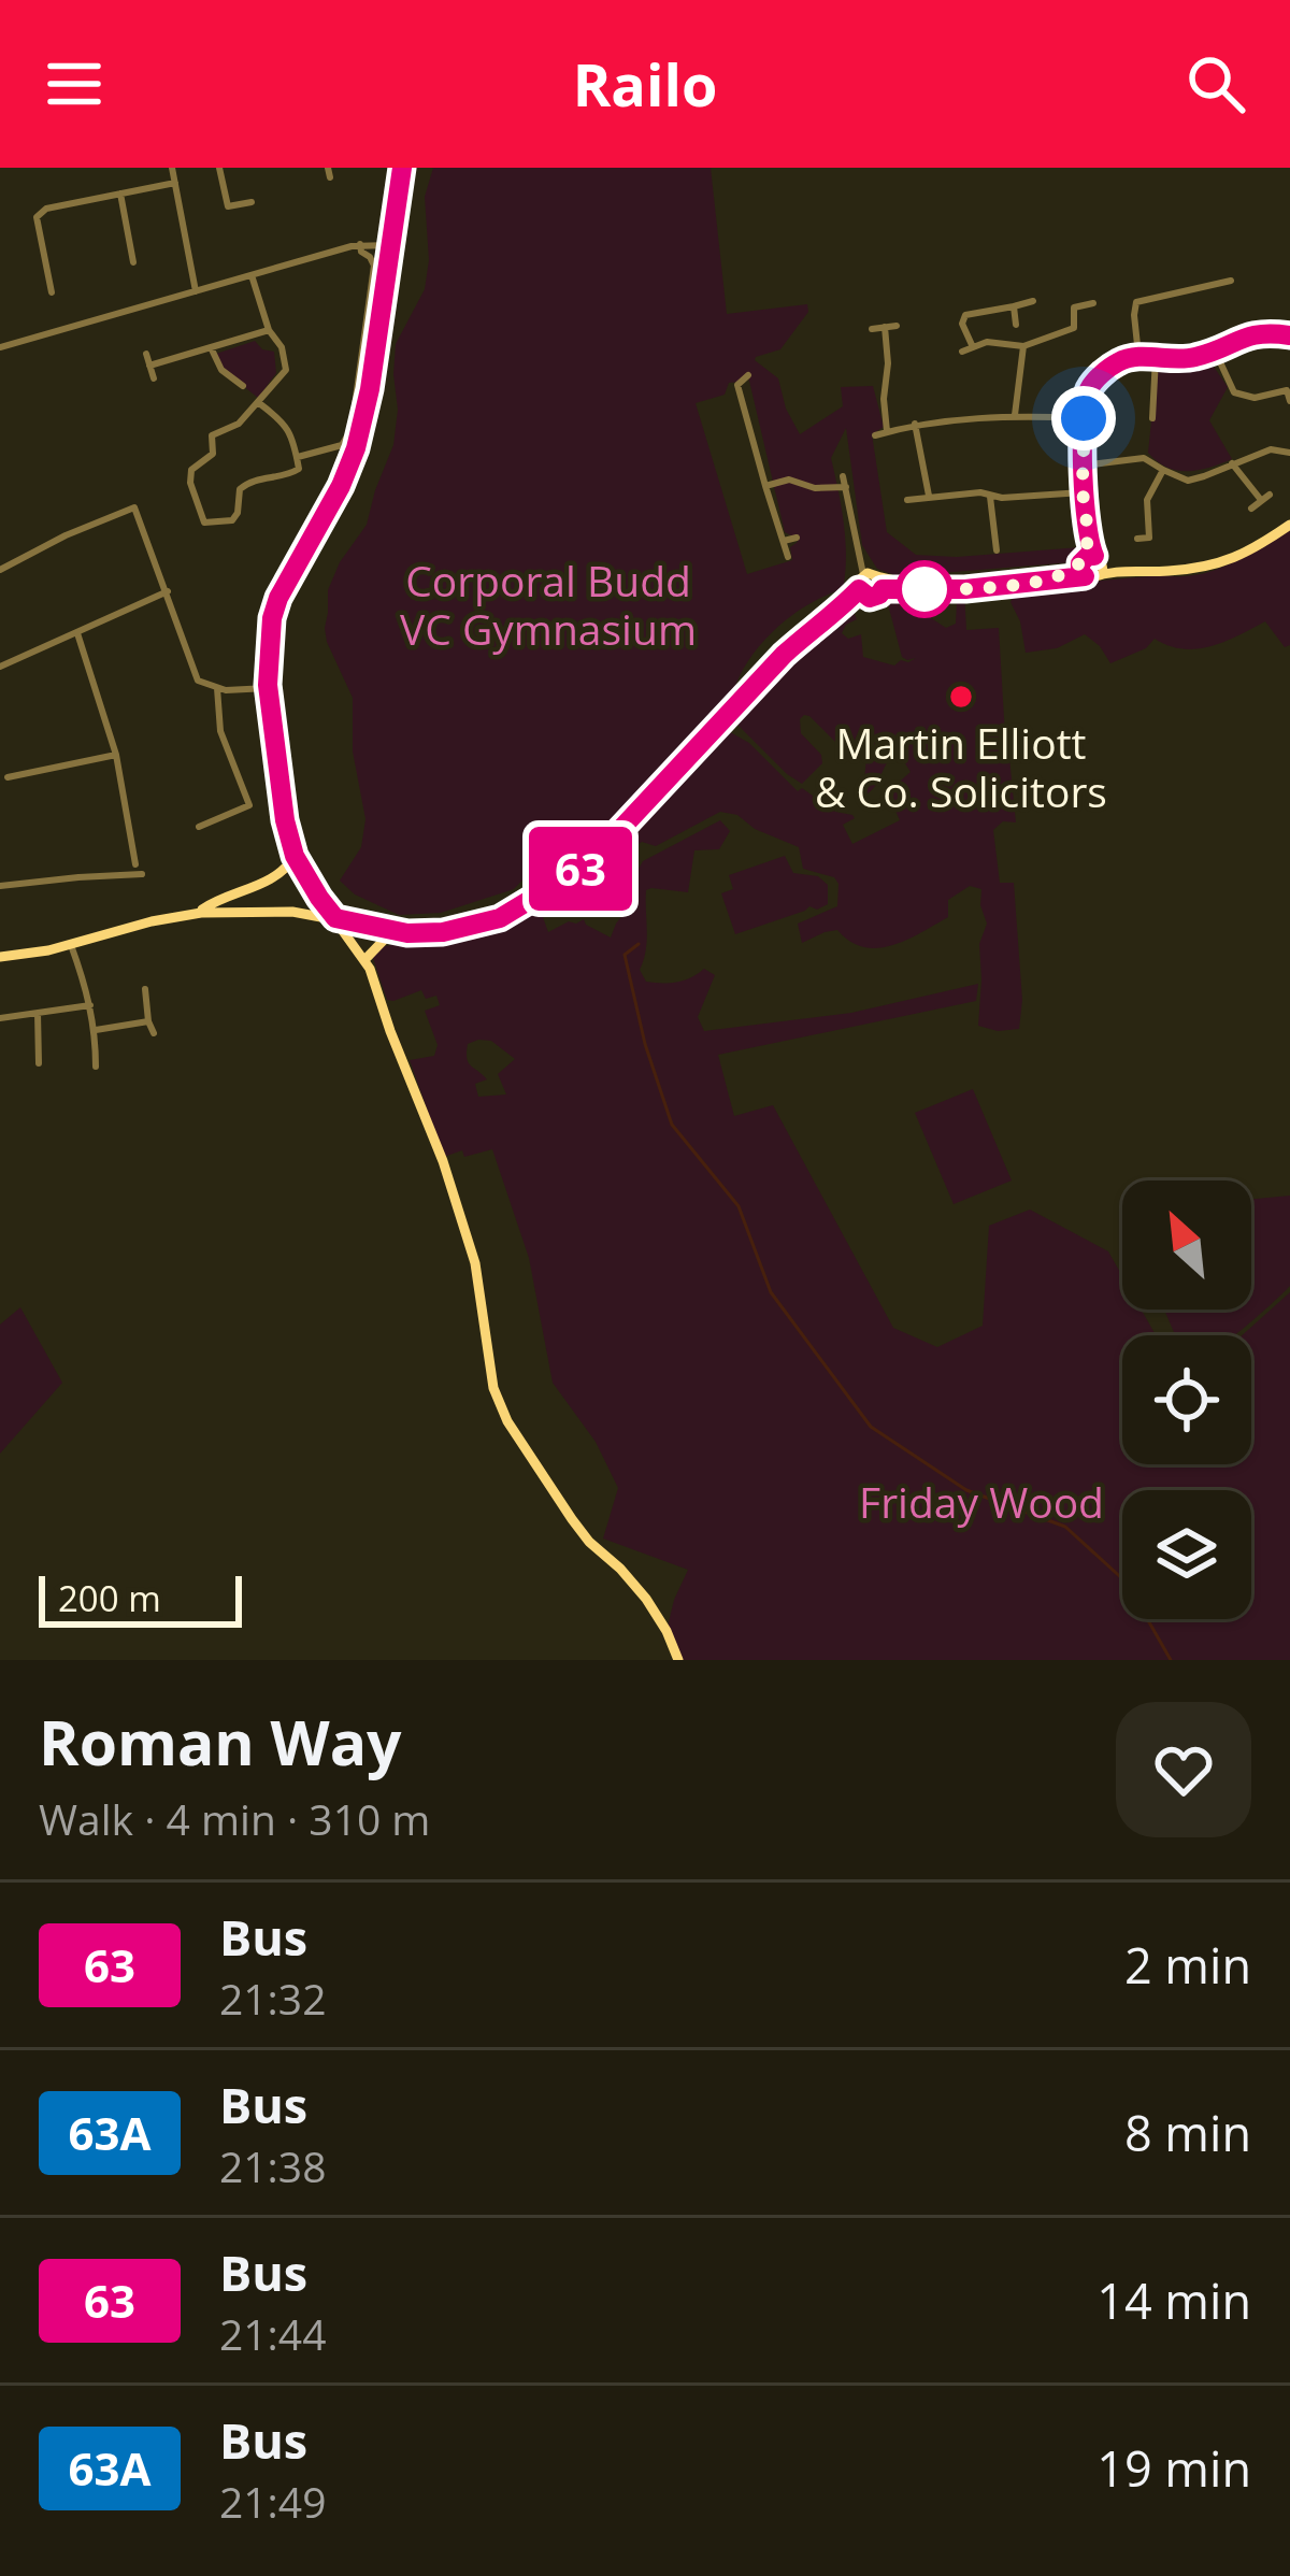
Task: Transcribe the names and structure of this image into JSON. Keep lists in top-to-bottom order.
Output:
{
  "parks": ["Corporal Budd VC Gymnasium", "Friday Wood"],
  "places": ["Martin Elliott & Co. Solicitors"],
  "lines": ["bus line 63"],
  "scale_bar": "200 m",
  "north": "top left",
  "page": {
    "header": "Railo",
    "on_map": "63",
    "scale": "200 m",
    "heading": ["Roman Way", "Walk · 4 min · 310 m"],
    "list": [
      {
        "mark": "63",
        "name": "Bus",
        "note": "21:32",
        "value": "2 min"
      },
      {
        "mark": "63A",
        "name": "Bus",
        "note": "21:38",
        "value": "8 min"
      },
      {
        "mark": "63",
        "name": "Bus",
        "note": "21:44",
        "value": "14 min"
      },
      {
        "mark": "63A",
        "name": "Bus",
        "note": "21:49",
        "value": "19 min"
      }
    ]
  }
}
